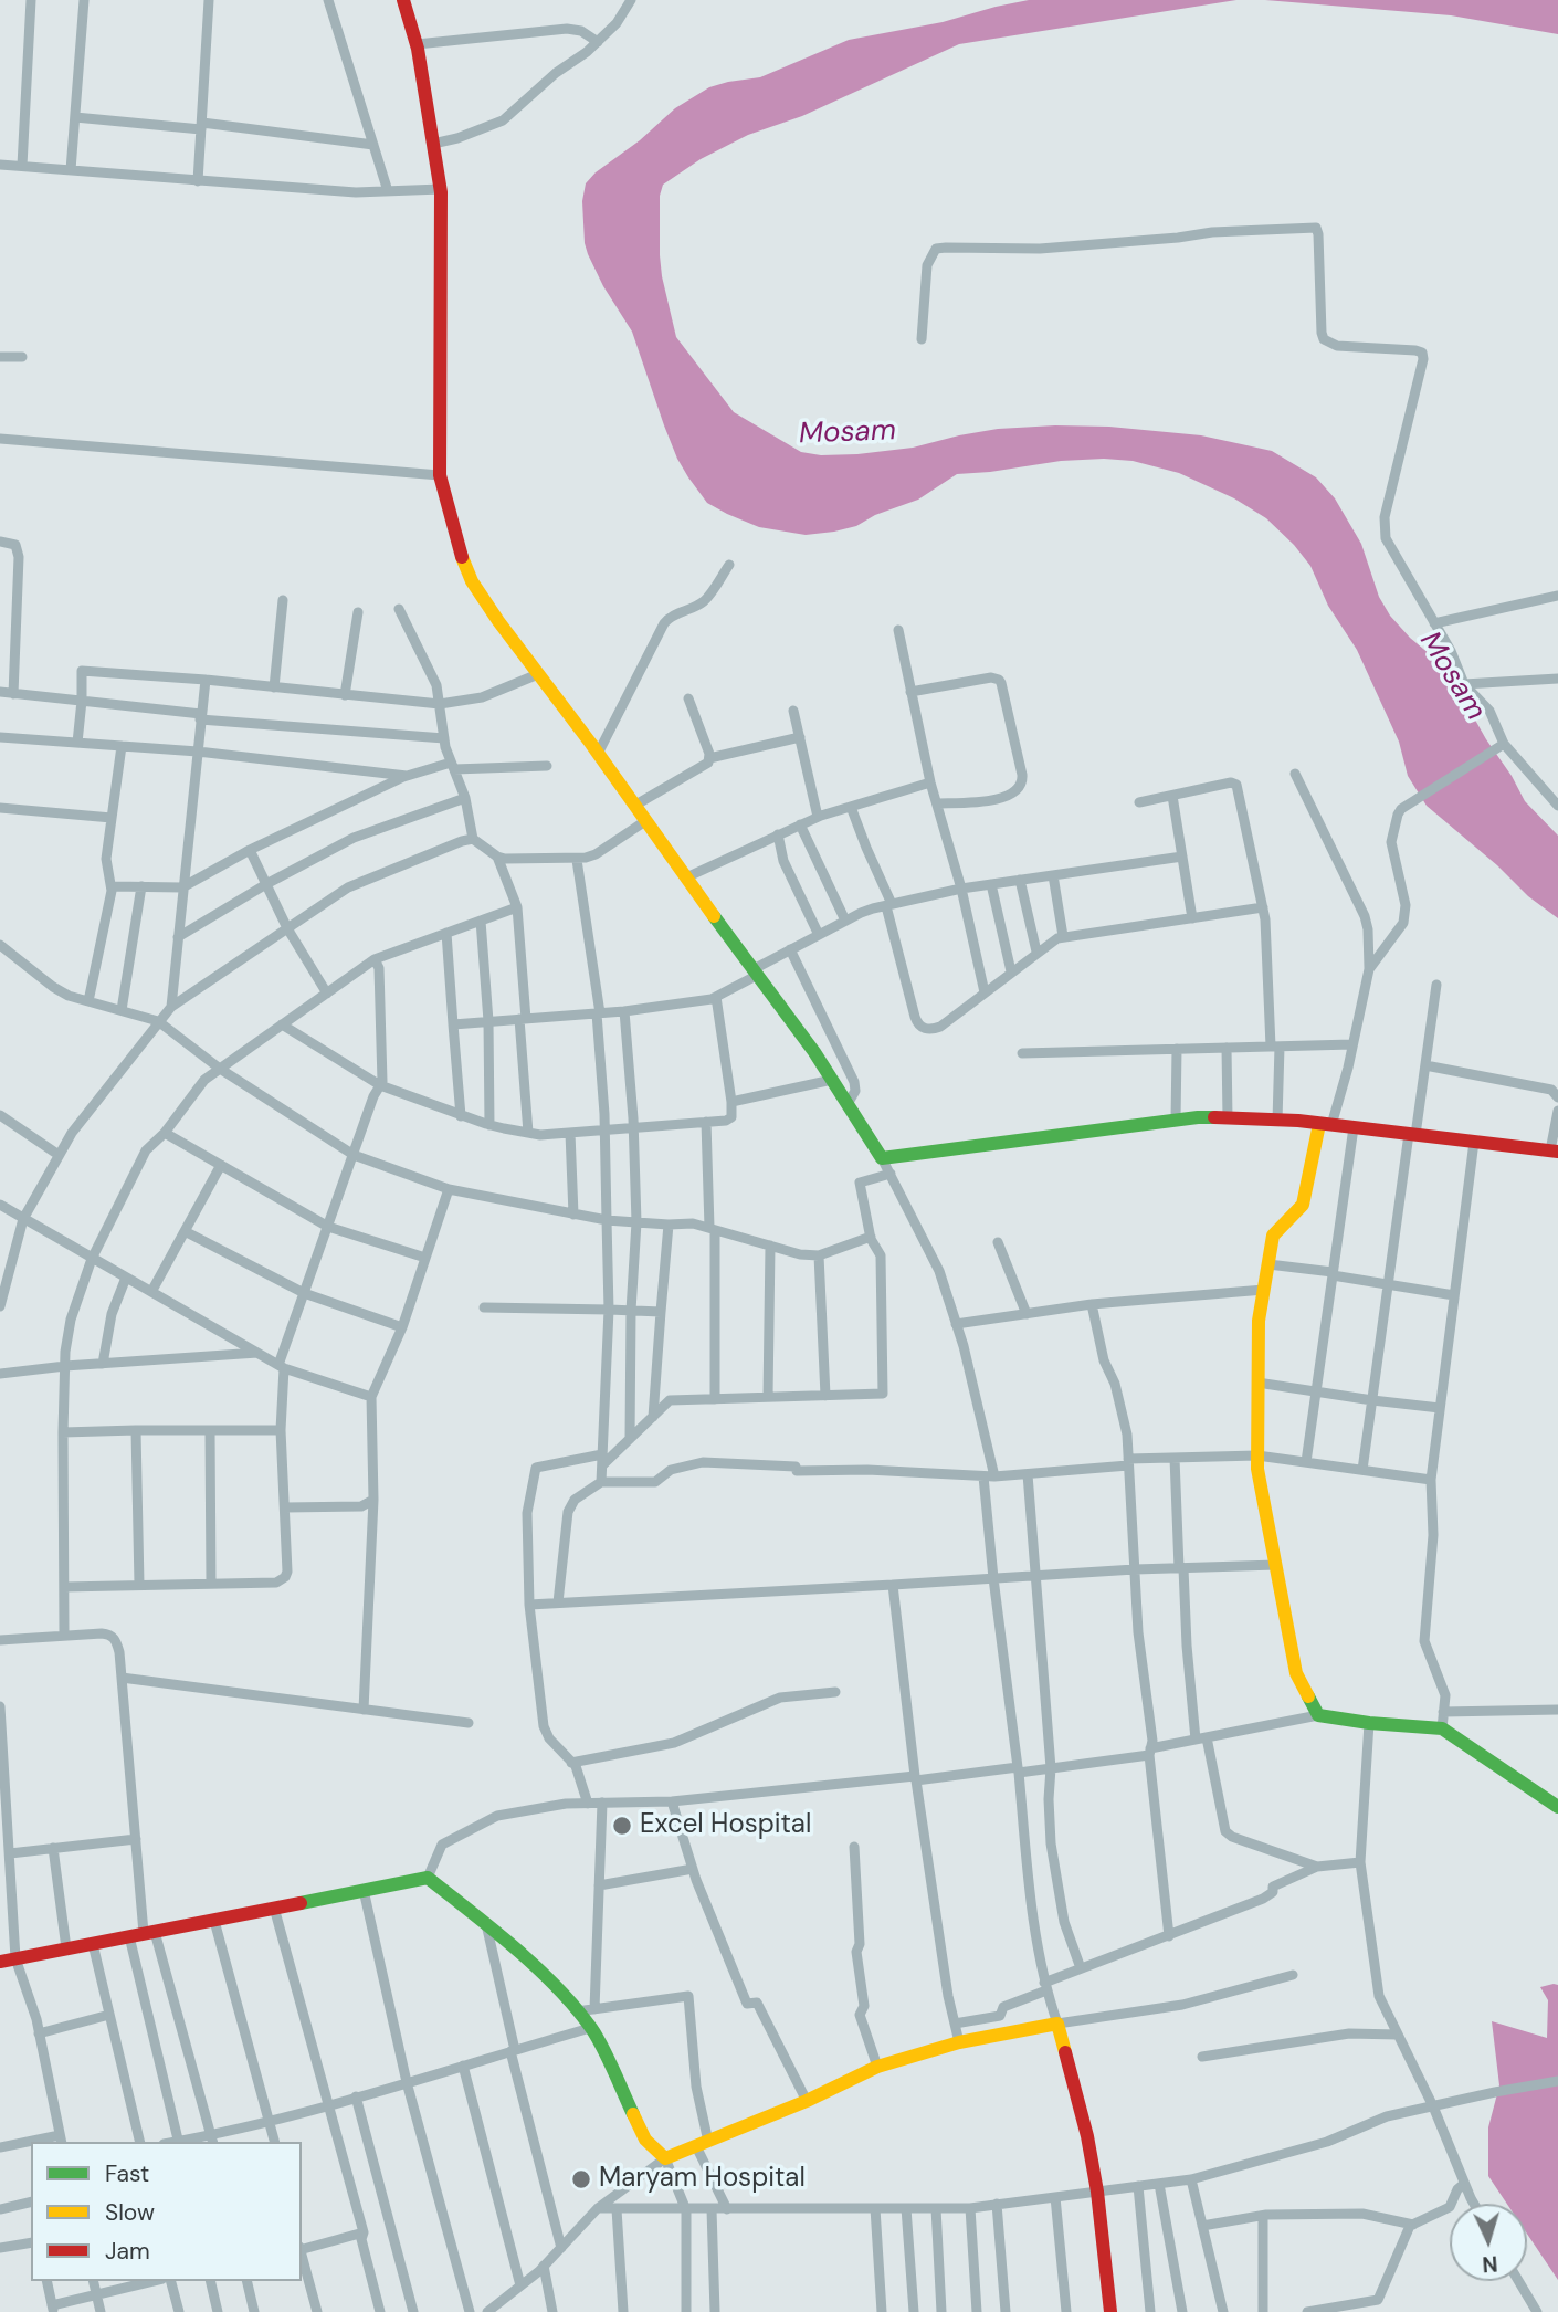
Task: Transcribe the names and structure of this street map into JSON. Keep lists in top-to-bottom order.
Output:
{
  "water": ["Mosam"],
  "places": ["Excel Hospital", "Maryam Hospital"],
  "legend": ["Fast", "Slow", "Jam"],
  "north": "bottom"
}
